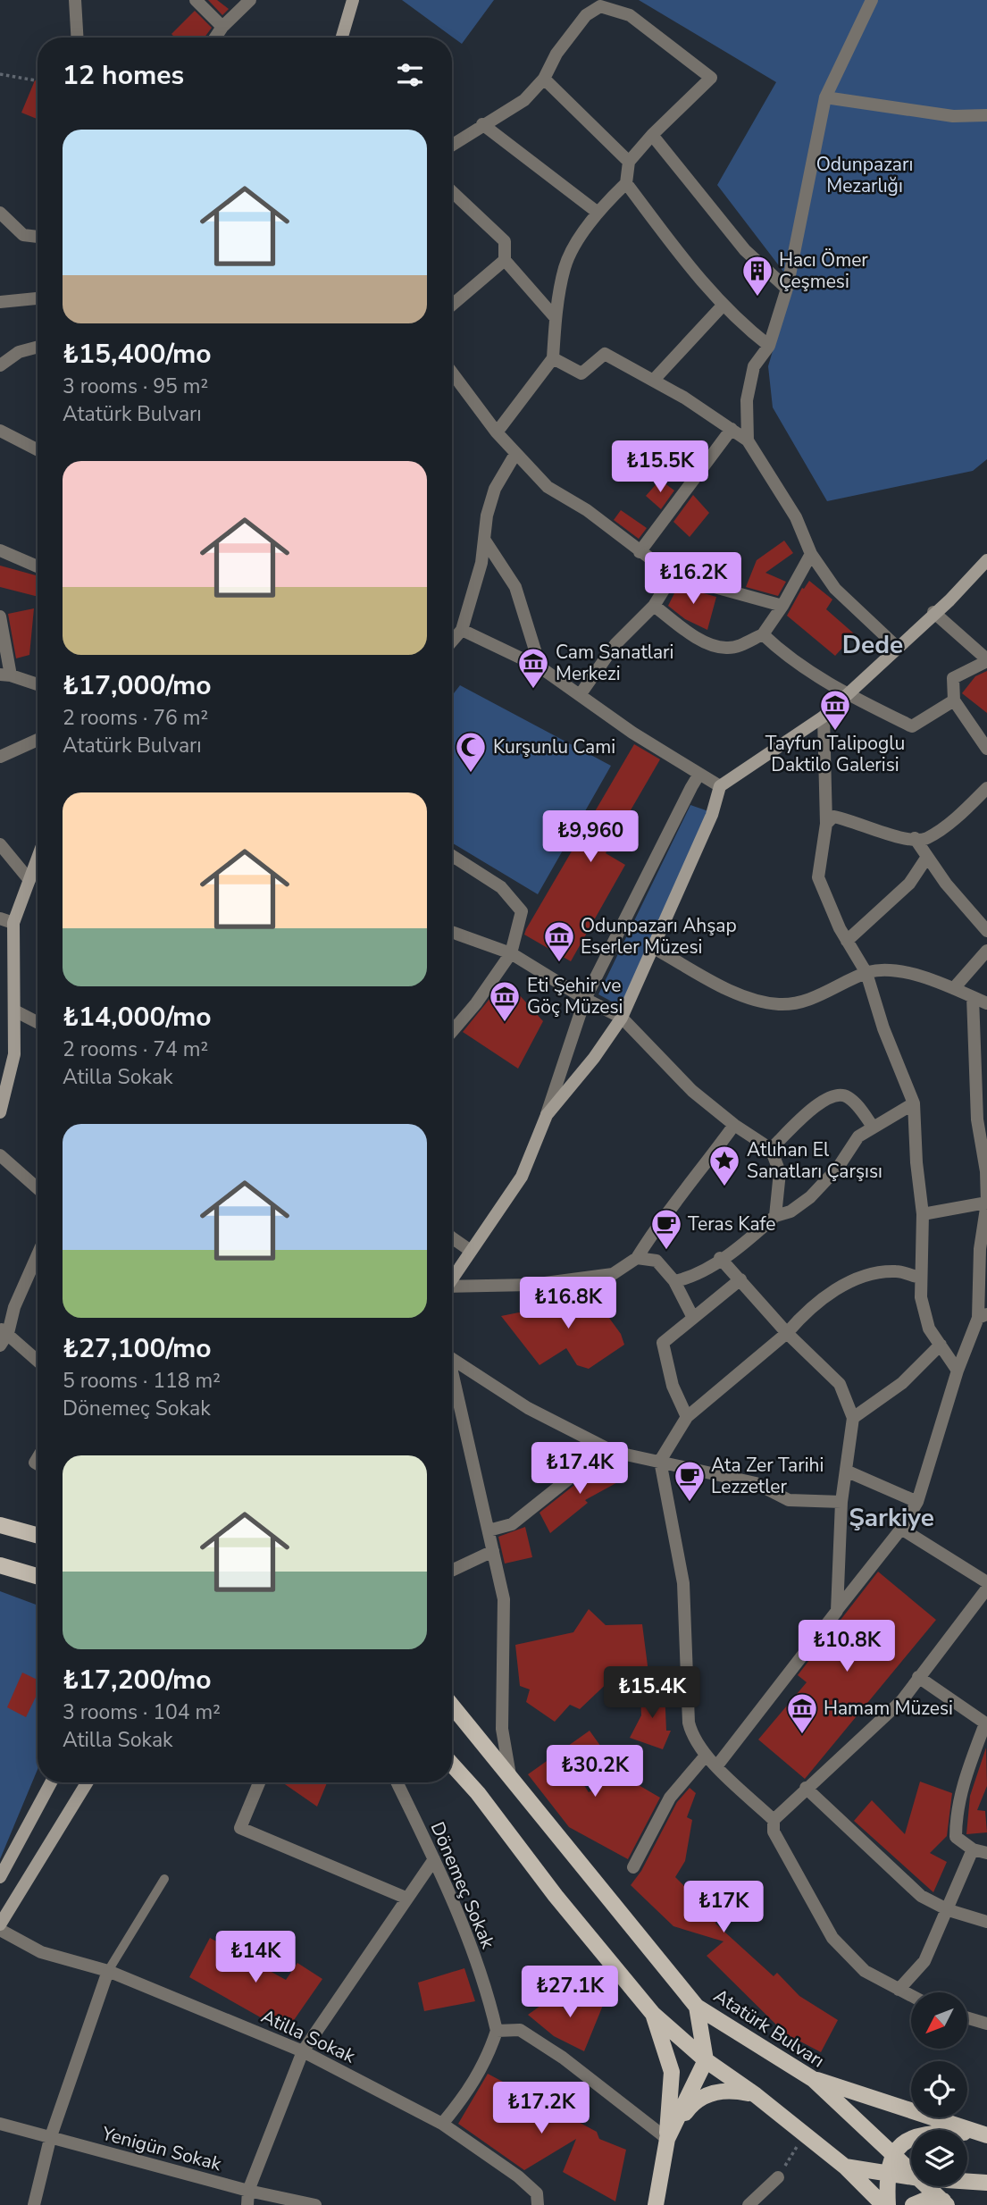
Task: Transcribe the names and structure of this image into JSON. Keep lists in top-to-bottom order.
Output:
{
  "streets": {
    "main road": ["Atatürk Bulvarı"],
    "street": ["Dönemeç Sokak", "Atilla Sokak", "Yenigün Sokak"]
  },
  "districts": ["Dede", "Şarkiye"],
  "parks": ["Odunpazarı Mezarlığı"],
  "places": {
    "building": ["Hacı Ömer Çeşmesi"],
    "museum": [
      "Cam Sanatlari Merkezi",
      "Tayfun Talipoglu Daktilo Galerisi",
      "Odunpazarı Ahşap Eserler Müzesi",
      "Eti Şehir ve Göç Müzesi",
      "Hamam Müzesi"
    ],
    "mosque": ["Kurşunlu Cami"],
    "place": ["Atlıhan El Sanatları Çarşısı"],
    "cafe": ["Teras Kafe", "Ata Zer Tarihi Lezzetler"]
  },
  "north": "bottom left",
  "page": {
    "heading": "12 homes",
    "list": [
      {
        "name": "₺15,400/mo",
        "note": "3 rooms · 95 m² · Atatürk Bulvarı"
      },
      {
        "name": "₺17,000/mo",
        "note": "2 rooms · 76 m² · Atatürk Bulvarı"
      },
      {
        "name": "₺14,000/mo",
        "note": "2 rooms · 74 m² · Atilla Sokak"
      },
      {
        "name": "₺27,100/mo",
        "note": "5 rooms · 118 m² · Dönemeç Sokak"
      },
      {
        "name": "₺17,200/mo",
        "note": "3 rooms · 104 m² · Atilla Sokak"
      }
    ],
    "price": [
      "₺15.5K",
      "₺16.2K",
      "₺9,960",
      "₺16.8K",
      "₺17.4K",
      "₺10.8K",
      "₺15.4K",
      "₺30.2K",
      "₺17K",
      "₺14K",
      "₺27.1K",
      "₺17.2K"
    ]
  }
}
